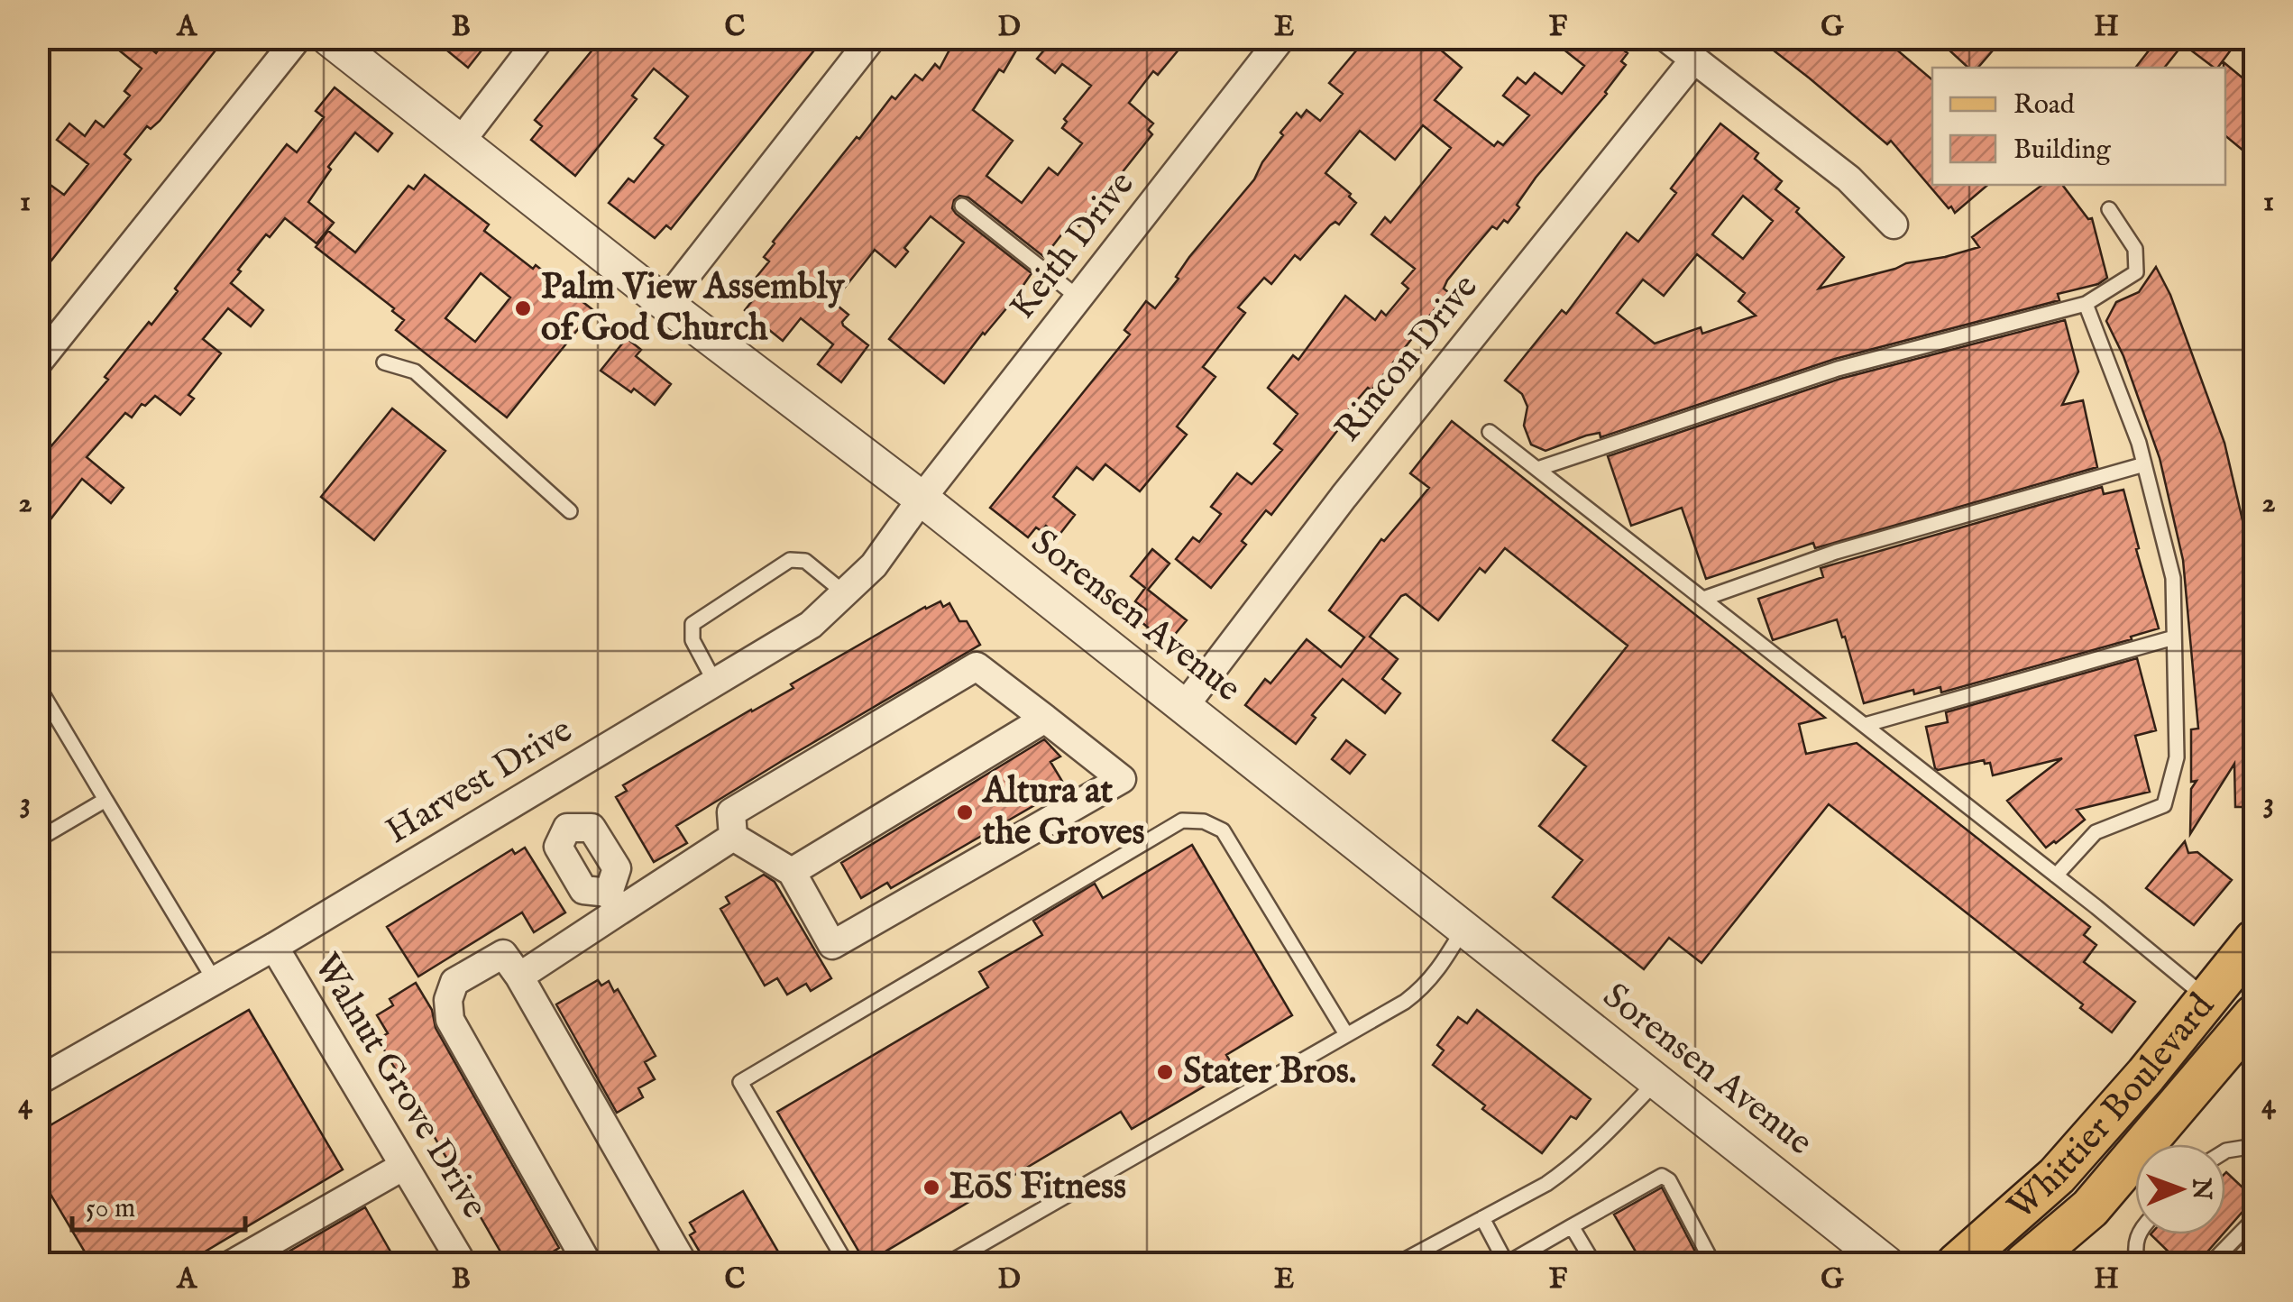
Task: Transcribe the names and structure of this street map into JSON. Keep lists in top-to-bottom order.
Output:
{
  "streets": {
    "main road": ["Whittier Boulevard"],
    "street": [
      "Keith Drive",
      "Rincon Drive",
      "Sorensen Avenue",
      "Harvest Drive",
      "Walnut Grove Drive"
    ]
  },
  "crossings": [
    ["Keith Drive", "Sorensen Avenue"],
    ["Keith Drive", "Harvest Drive"],
    ["Rincon Drive", "Sorensen Avenue"],
    ["Sorensen Avenue", "Harvest Drive"],
    ["Harvest Drive", "Walnut Grove Drive"]
  ],
  "places": [
    "Palm View Assembly of God Church",
    "Altura at the Groves",
    "Stater Bros.",
    "EōS Fitness"
  ],
  "legend": ["Road", "Building"],
  "scale_bar": "50 m",
  "north": "right",
  "grid": {
    "columns": [
      "A",
      "B",
      "C",
      "D",
      "E",
      "F",
      "G",
      "H"
    ],
    "rows": [
      "1",
      "2",
      "3",
      "4"
    ]
  }
}
